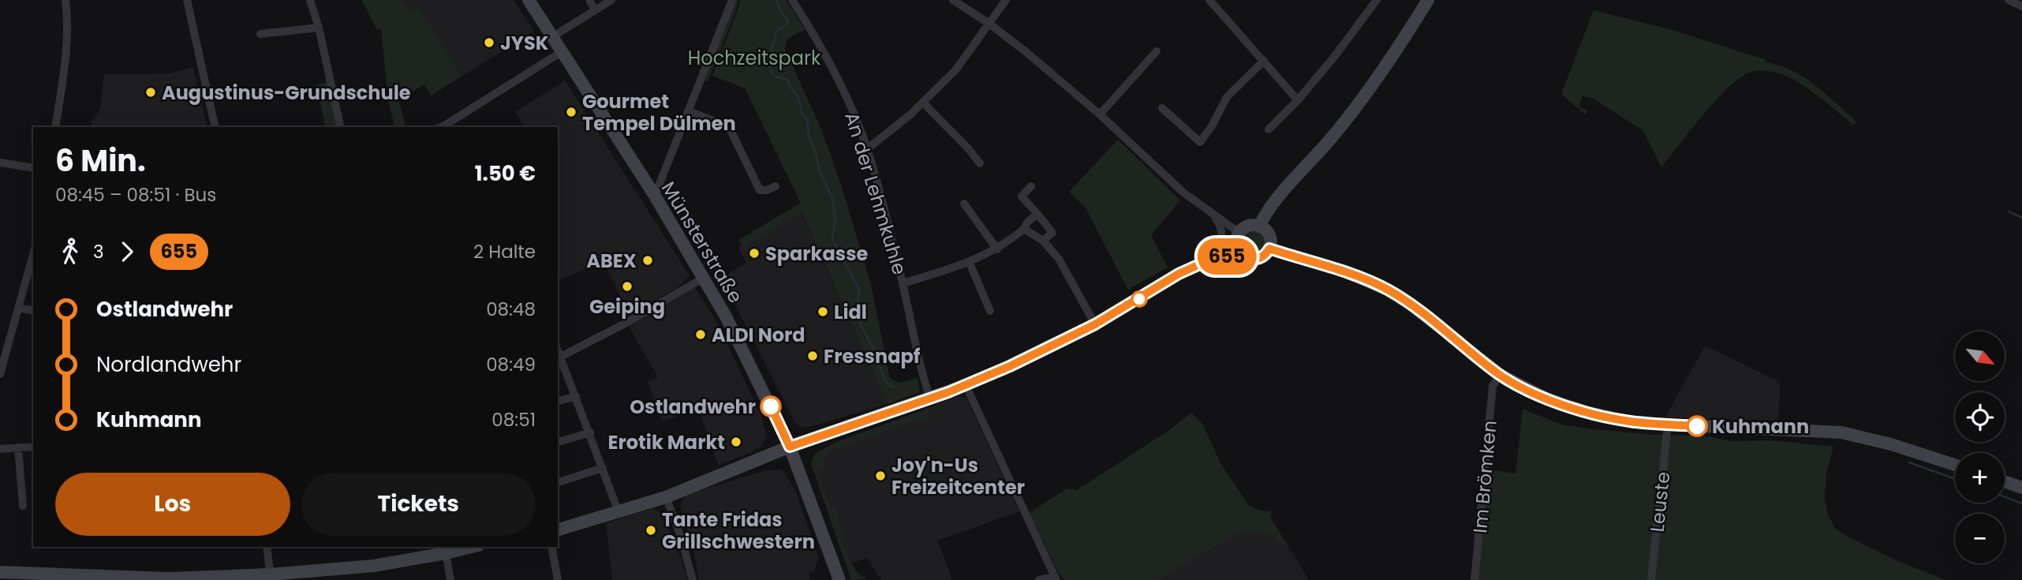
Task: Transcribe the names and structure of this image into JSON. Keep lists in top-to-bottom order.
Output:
{
  "streets": {
    "main road": ["Münsterstraße"],
    "street": ["An der Lehmkuhle", "Im Brömken", "Leuste"]
  },
  "parks": ["Hochzeitspark"],
  "places": [
    "JYSK",
    "Augustinus-Grundschule",
    "Gourmet Tempel Dülmen",
    "Sparkasse",
    "ABEX",
    "Geiping",
    "Lidl",
    "ALDI Nord",
    "Fressnapf",
    "Ostlandwehr",
    "Kuhmann",
    "Erotik Markt",
    "Joy'n-Us Freizeitcenter",
    "Tante Fridas Grillschwestern"
  ],
  "lines": ["bus line 655"],
  "north": "bottom right",
  "page": {
    "on_map": "655",
    "heading": ["6 Min.", "08:45 – 08:51 · Bus", "1.50 €"],
    "legs": ["3", "655", "2 Halte"],
    "list": [
      {
        "name": "Ostlandwehr",
        "value": "08:48"
      },
      {
        "name": "Nordlandwehr",
        "value": "08:49"
      },
      {
        "name": "Kuhmann",
        "value": "08:51"
      }
    ],
    "map_buttons": ["+", "−"],
    "buttons": ["Los", "Tickets"]
  }
}
